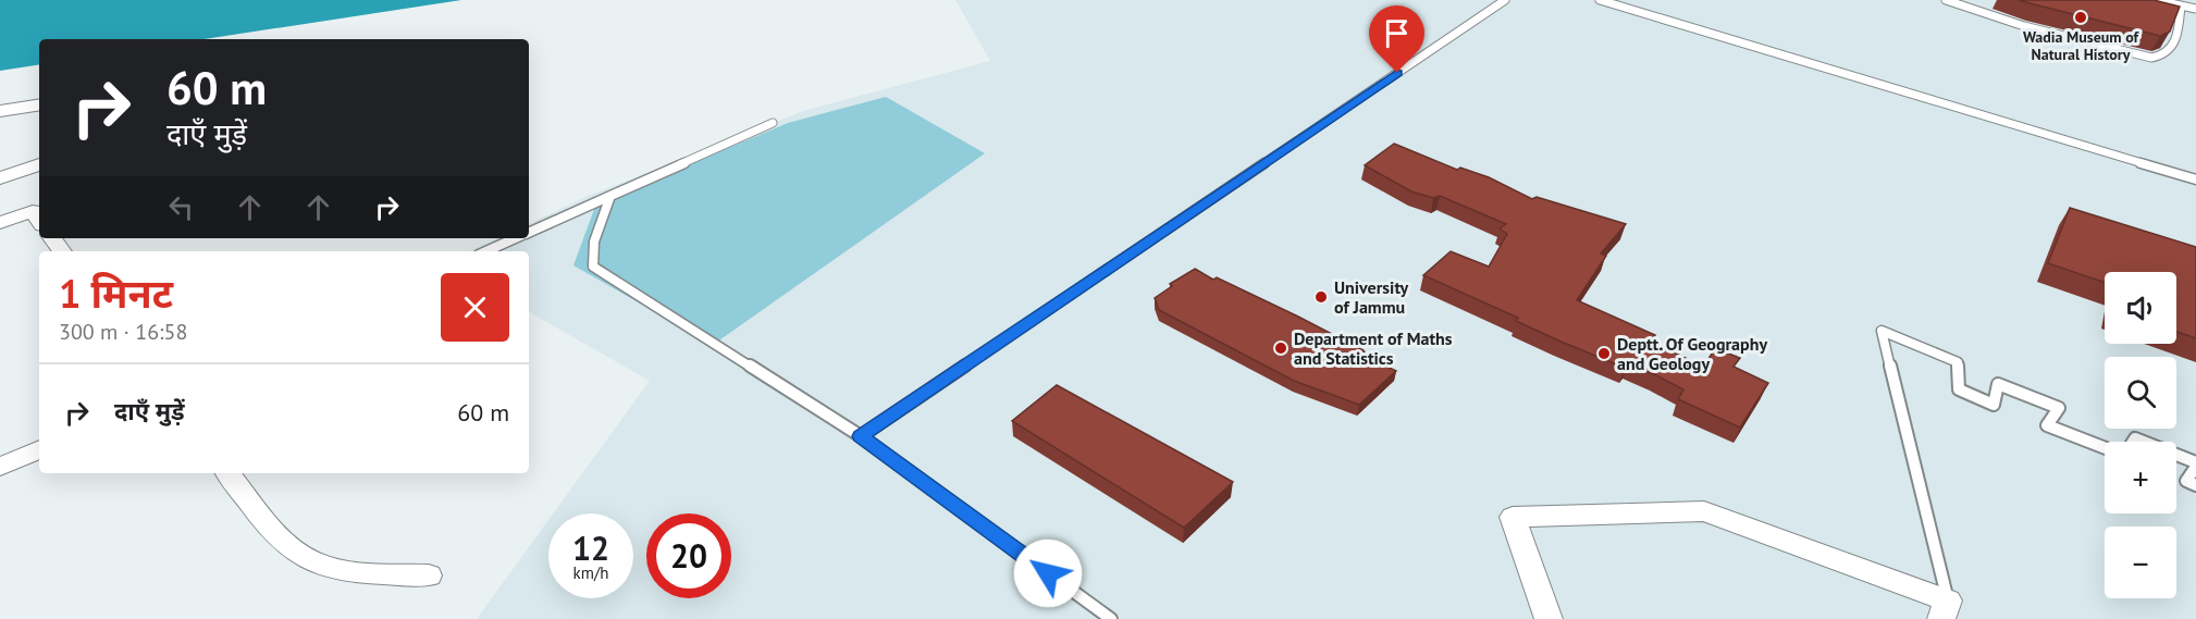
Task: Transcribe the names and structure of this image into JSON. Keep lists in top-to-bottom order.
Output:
{
  "places": [
    "Wadia Museum of Natural History",
    "University of Jammu",
    "Department of Maths and Statistics",
    "Deptt. Of Geography and Geology"
  ],
  "page": {
    "turn": ["60 m", "दाएँ मुड़ें"],
    "heading": ["1 मिनट", "300 m · 16:58"],
    "map_buttons": ["+", "−"],
    "list": [
      {
        "name": "दाएँ मुड़ें",
        "value": "60 m"
      }
    ],
    "speed": "12 km/h",
    "limit": "20"
  }
}
